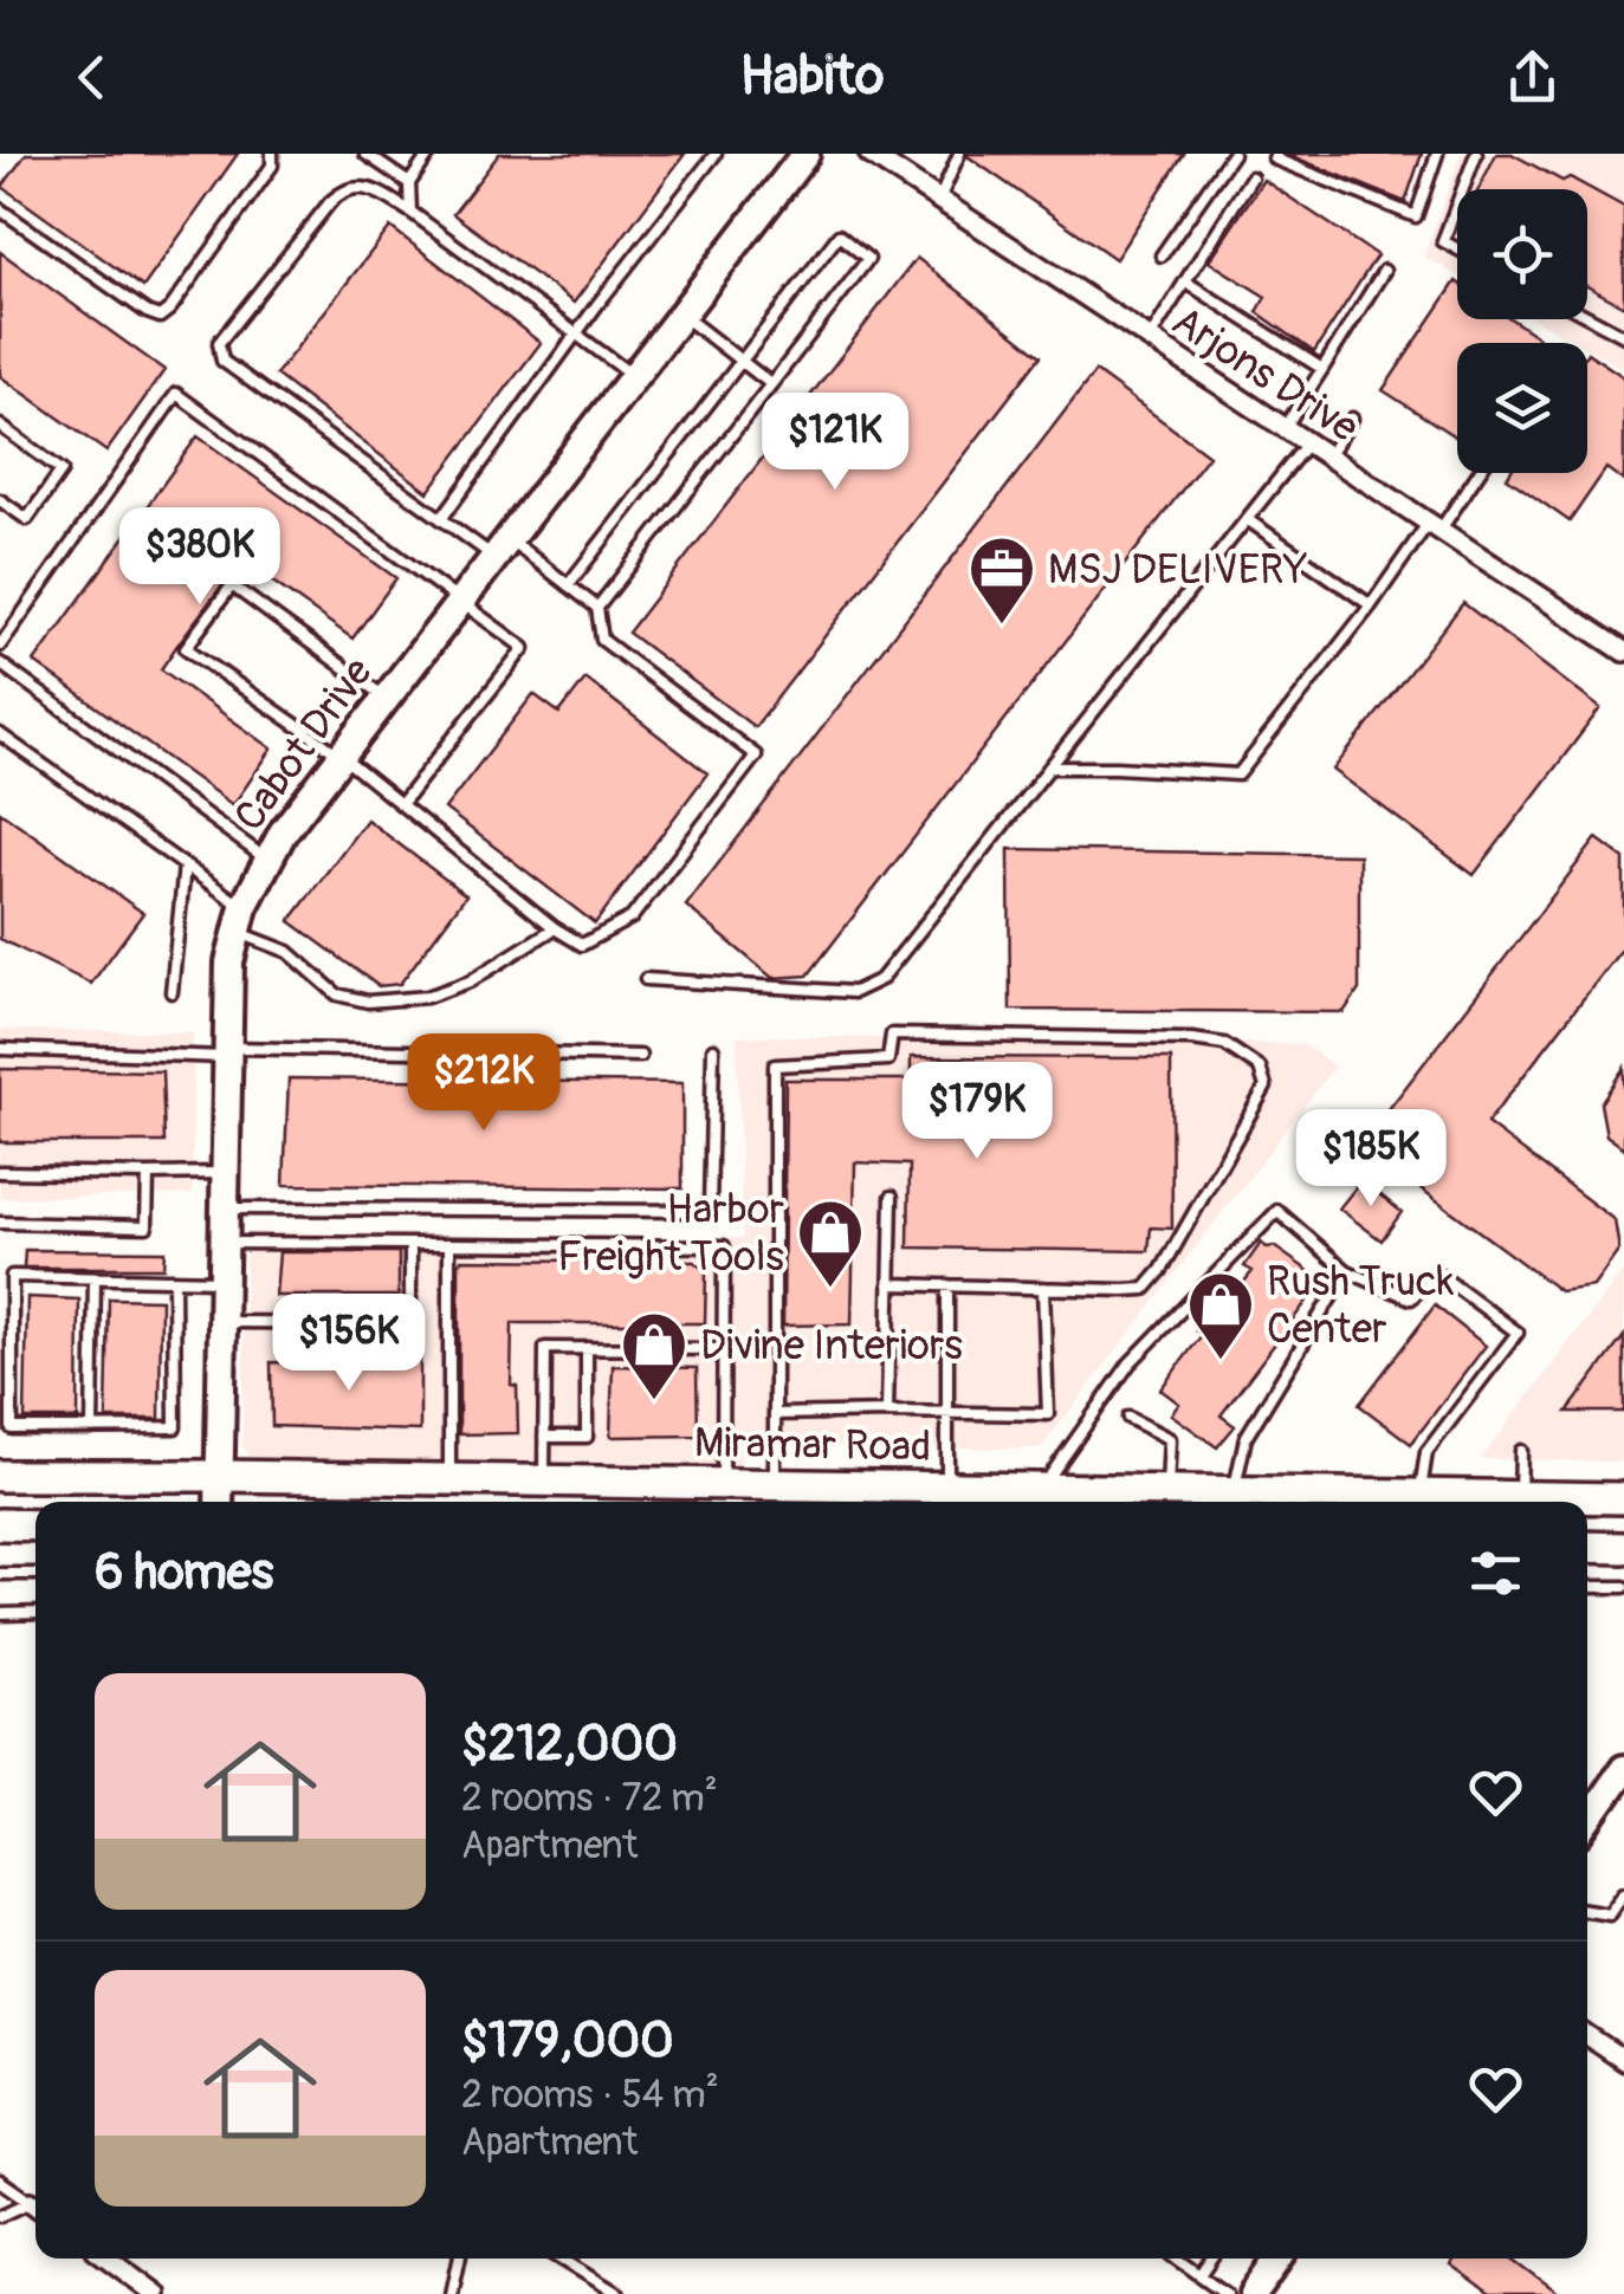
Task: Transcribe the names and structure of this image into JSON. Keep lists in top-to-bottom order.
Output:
{
  "streets": {
    "main road": ["Miramar Road"],
    "street": ["Arjons Drive", "Cabot Drive"]
  },
  "crossings": [
    ["Cabot Drive", "Miramar Road"]
  ],
  "places": {
    "office": ["MSJ DELIVERY"],
    "shop": ["Harbor Freight Tools", "Rush Truck Center", "Divine Interiors"]
  },
  "page": {
    "header": "Habito",
    "price": [
      "$121K",
      "$380K",
      "$212K",
      "$179K",
      "$185K",
      "$156K"
    ],
    "heading": "6 homes",
    "list": [
      {
        "name": "$212,000",
        "note": "2 rooms · 72 m² · Apartment"
      },
      {
        "name": "$179,000",
        "note": "2 rooms · 54 m² · Apartment"
      }
    ]
  }
}
